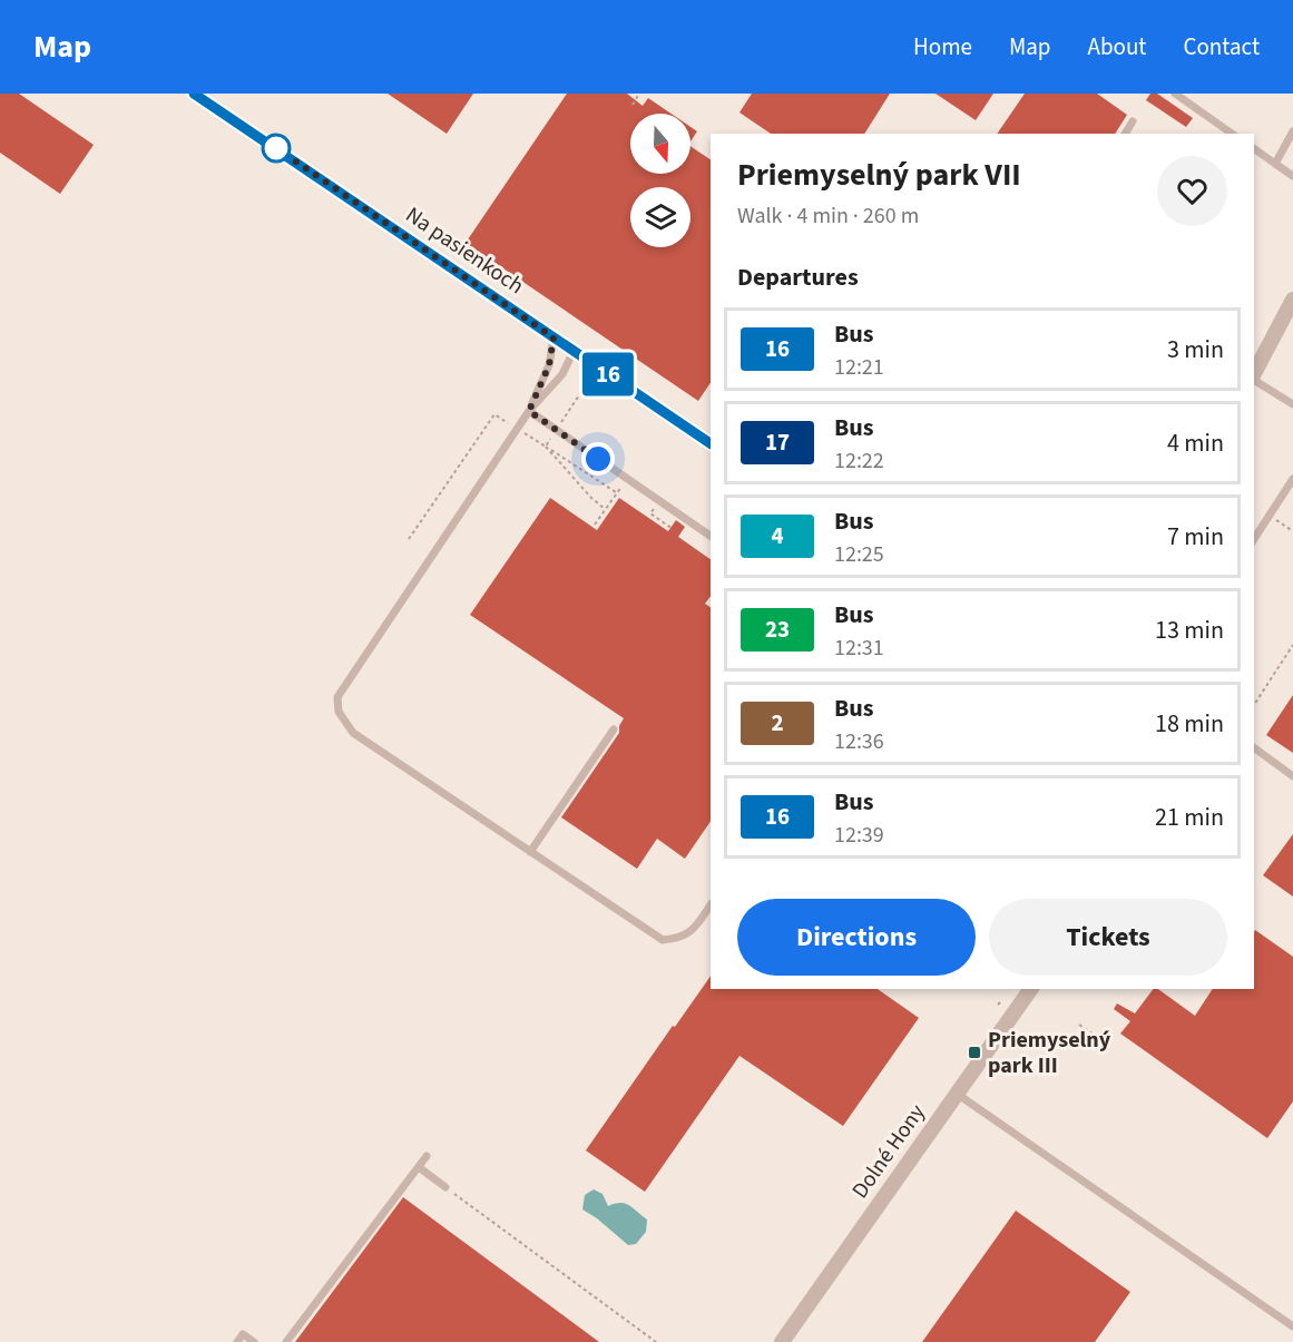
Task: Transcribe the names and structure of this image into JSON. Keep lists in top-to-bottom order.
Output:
{
  "streets": {
    "street": ["Na pasienkoch", "Dolné Hony"]
  },
  "places": {
    "transit": ["Priemyselný park III"]
  },
  "lines": ["bus line 16"],
  "north": "bottom",
  "page": {
    "header": "Map",
    "nav": [
      "Home",
      "Map",
      "About",
      "Contact"
    ],
    "on_map": "16",
    "heading": [
      ["Priemyselný park VII", "Walk · 4 min · 260 m"],
      "Departures"
    ],
    "list": [
      {
        "mark": "16",
        "name": "Bus",
        "note": "12:21",
        "value": "3 min"
      },
      {
        "mark": "17",
        "name": "Bus",
        "note": "12:22",
        "value": "4 min"
      },
      {
        "mark": "4",
        "name": "Bus",
        "note": "12:25",
        "value": "7 min"
      },
      {
        "mark": "23",
        "name": "Bus",
        "note": "12:31",
        "value": "13 min"
      },
      {
        "mark": "2",
        "name": "Bus",
        "note": "12:36",
        "value": "18 min"
      },
      {
        "mark": "16",
        "name": "Bus",
        "note": "12:39",
        "value": "21 min"
      }
    ],
    "buttons": ["Directions", "Tickets"]
  }
}
